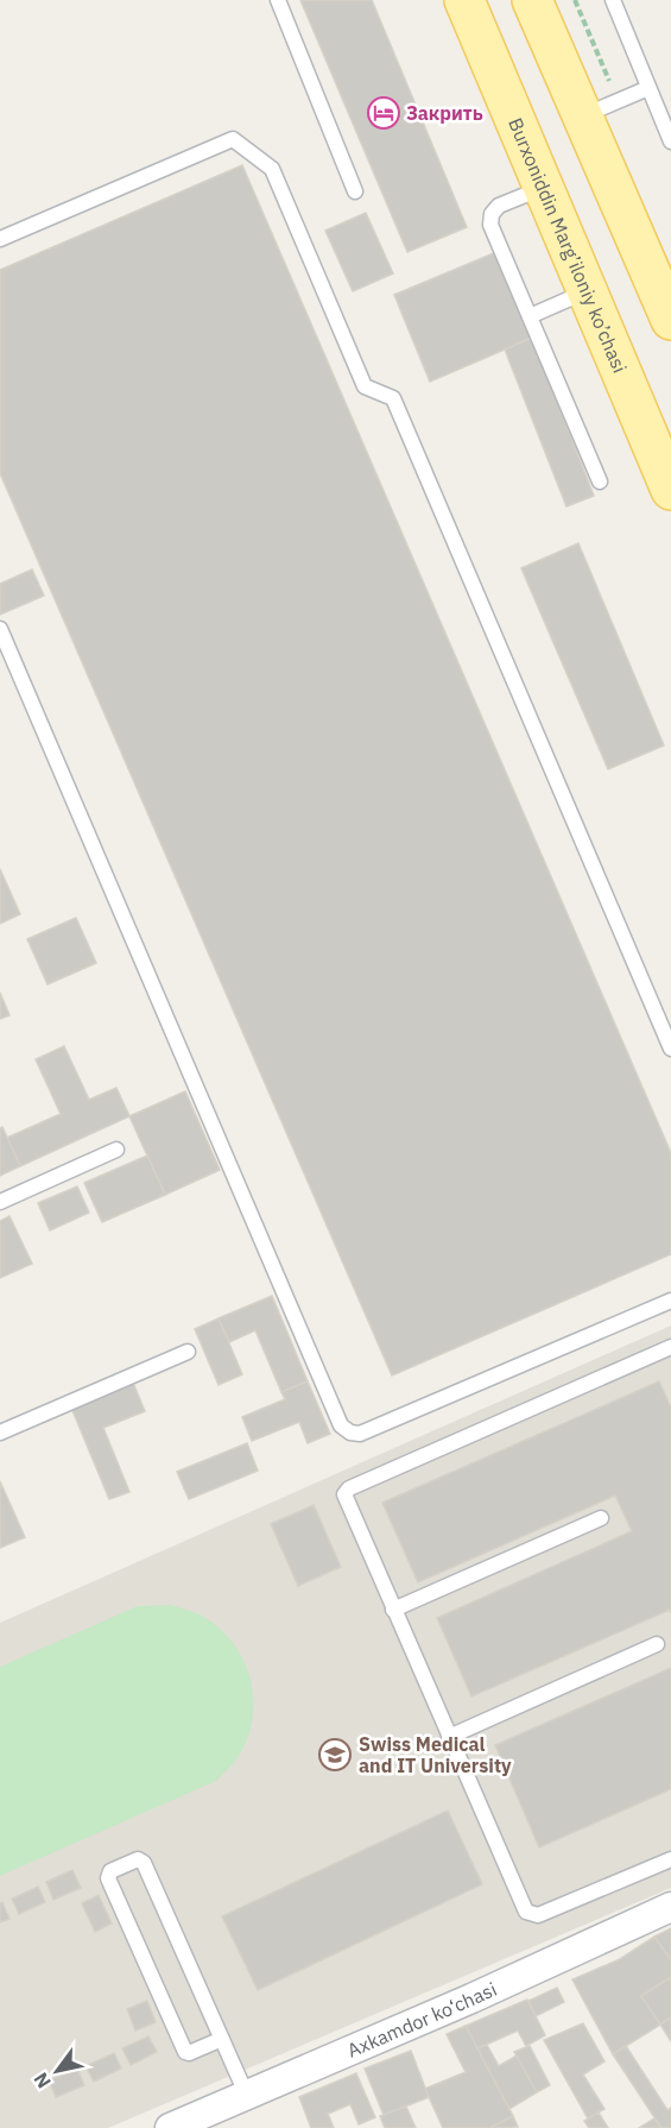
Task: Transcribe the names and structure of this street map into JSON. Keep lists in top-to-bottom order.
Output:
{
  "streets": {
    "main road": ["Burxoniddin Marg’iloniy ko’chasi"],
    "street": ["Axkamdor ko‘chasi"]
  },
  "places": {
    "hotel": ["Закрить"],
    "school or university": ["Swiss Medical and IT University"]
  },
  "north": "bottom left"
}
